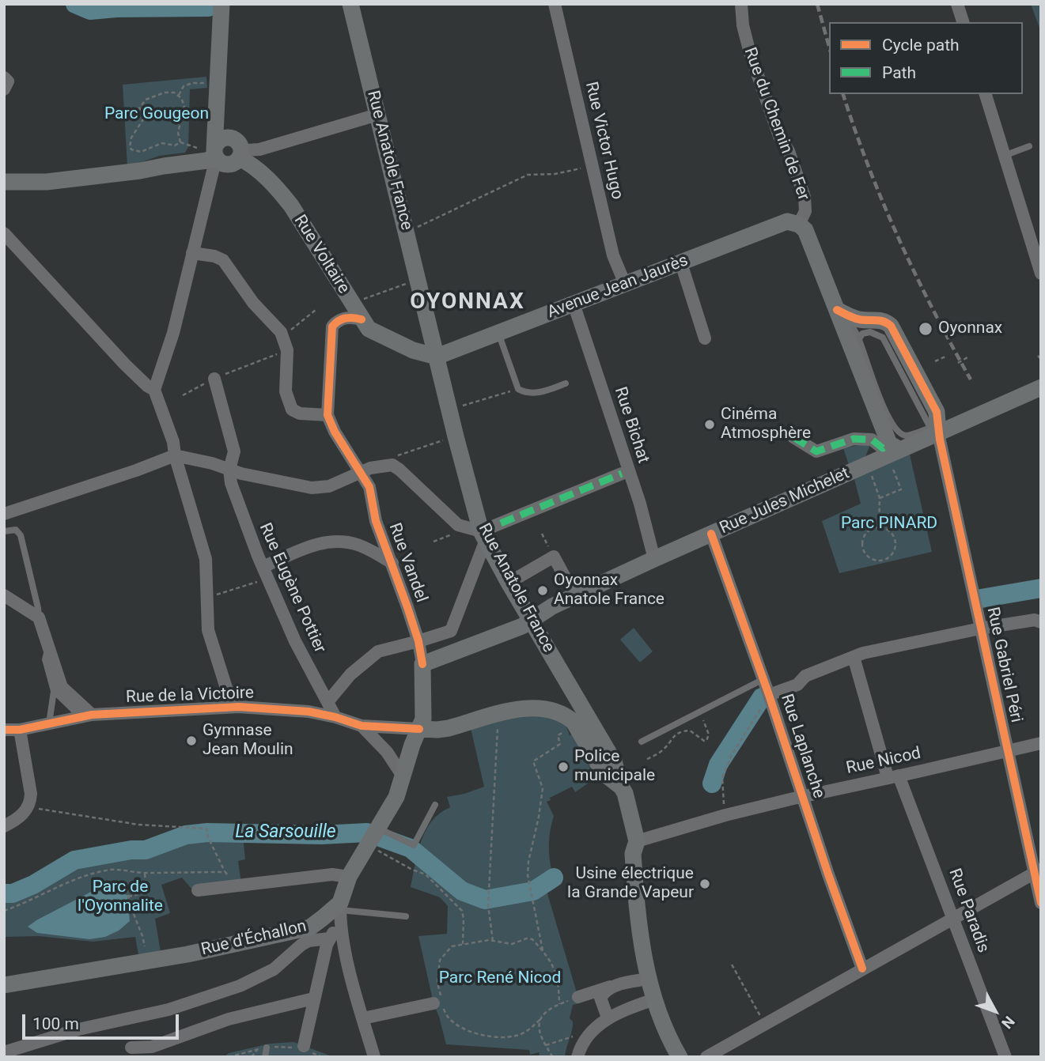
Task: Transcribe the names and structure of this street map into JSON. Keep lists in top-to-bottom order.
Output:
{
  "streets": {
    "main road": [
      "Rue du Chemin de Fer",
      "Rue Anatole France",
      "Rue Voltaire",
      "Avenue Jean Jaurès",
      "Rue Jules Michelet",
      "Rue Vandel",
      "Rue d'Échallon"
    ],
    "street": [
      "Rue Victor Hugo",
      "Rue Bichat",
      "Rue Eugène Pottier",
      "Rue Gabriel Péri",
      "Rue de la Victoire",
      "Rue Laplanche",
      "Rue Nicod",
      "Rue Paradis"
    ]
  },
  "crossings": [
    ["Rue du Chemin de Fer", "Avenue Jean Jaurès"],
    ["Rue du Chemin de Fer", "Rue Jules Michelet"],
    ["Rue Victor Hugo", "Avenue Jean Jaurès"],
    ["Rue Anatole France", "Rue Voltaire"],
    ["Rue Anatole France", "Avenue Jean Jaurès"],
    ["Rue Anatole France", "Rue Jules Michelet"],
    ["Rue Anatole France", "Rue Nicod"],
    ["Rue Voltaire", "Avenue Jean Jaurès"],
    ["Avenue Jean Jaurès", "Rue Bichat"],
    ["Rue Bichat", "Rue Jules Michelet"],
    ["Rue Jules Michelet", "Rue Vandel"],
    ["Rue Jules Michelet", "Rue Gabriel Péri"],
    ["Rue Jules Michelet", "Rue Laplanche"],
    ["Rue Vandel", "Rue de la Victoire"],
    ["Rue Eugène Pottier", "Rue de la Victoire"],
    ["Rue Gabriel Péri", "Rue Nicod"],
    ["Rue Laplanche", "Rue Nicod"],
    ["Rue Nicod", "Rue Paradis"]
  ],
  "districts": ["OYONNAX"],
  "water": ["La Sarsouille"],
  "parks": [
    "Parc Gougeon",
    "Parc PINARD",
    "Parc de l'Oyonnalite",
    "Parc René Nicod"
  ],
  "places": [
    "Oyonnax",
    "Cinéma Atmosphère",
    "Oyonnax Anatole France",
    "Gymnase Jean Moulin",
    "Police municipale",
    "Usine électrique la Grande Vapeur"
  ],
  "legend": ["Cycle path", "Path"],
  "scale_bar": "100 m",
  "north": "bottom right"
}
